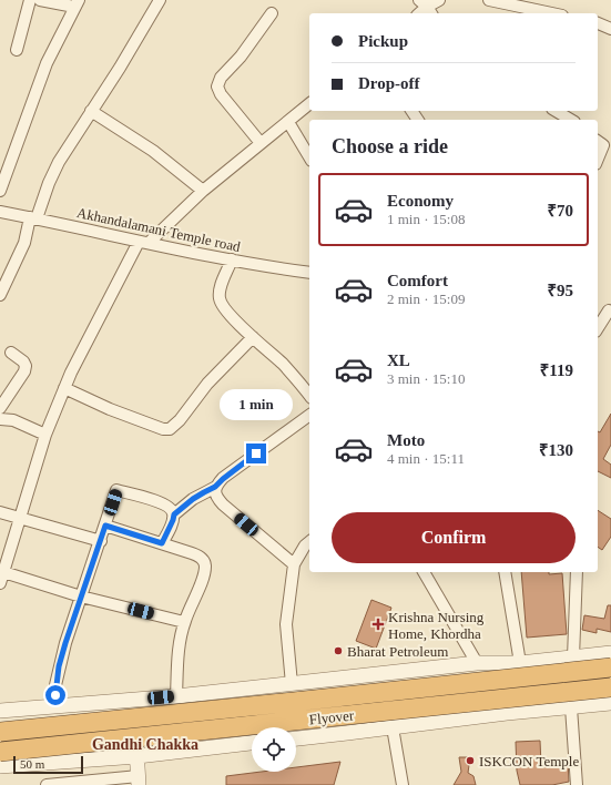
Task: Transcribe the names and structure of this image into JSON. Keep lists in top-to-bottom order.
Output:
{
  "streets": {
    "highway": ["Flyover"],
    "street": ["Akhandalamani Temple road"]
  },
  "districts": ["Gandhi Chakka"],
  "places": {
    "health": ["Krishna Nursing Home, Khordha"],
    "other": ["Bharat Petroleum", "ISKCON Temple"]
  },
  "scale_bar": "50 m",
  "page": {
    "banner": ["Pickup", "Drop-off"],
    "heading": "Choose a ride",
    "list": [
      {
        "name": "Economy",
        "note": "1 min · 15:08",
        "value": "₹70"
      },
      {
        "name": "Comfort",
        "note": "2 min · 15:09",
        "value": "₹95"
      },
      {
        "name": "XL",
        "note": "3 min · 15:10",
        "value": "₹119"
      },
      {
        "name": "Moto",
        "note": "4 min · 15:11",
        "value": "₹130"
      }
    ],
    "bubble": "1 min",
    "buttons": "Confirm",
    "scale": "50 m"
  }
}
